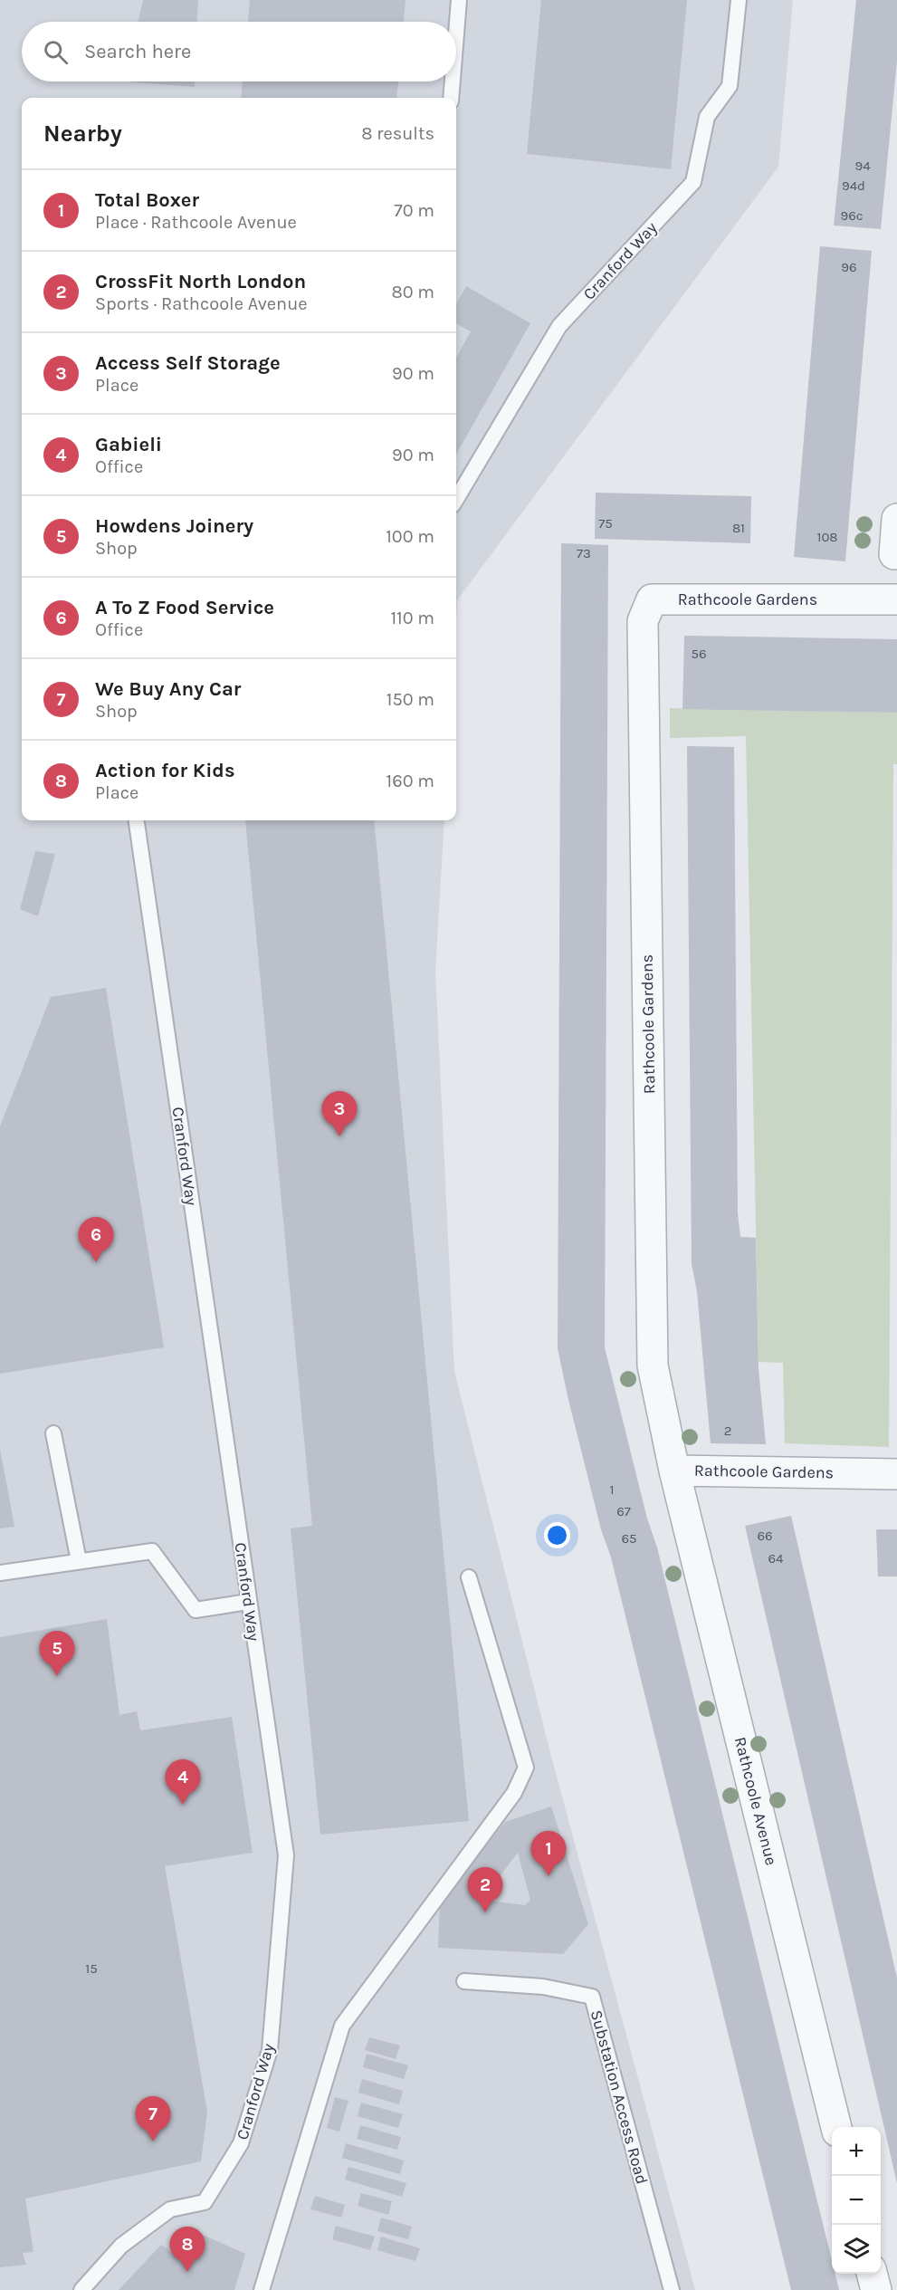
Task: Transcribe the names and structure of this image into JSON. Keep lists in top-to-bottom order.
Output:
{
  "streets": {
    "street": ["Rathcoole Gardens", "Rathcoole Avenue"],
    "lane": ["Cranford Way", "Substation Access Road"]
  },
  "crossings": [
    ["Rathcoole Gardens", "Rathcoole Avenue"]
  ],
  "house_numbers": [
    "94",
    "94d",
    "96c",
    "96",
    "75",
    "81",
    "108",
    "73",
    "56",
    "2",
    "1",
    "67",
    "66",
    "65",
    "64",
    "15"
  ],
  "page": {
    "search": "Search here",
    "heading": ["Nearby", "8 results"],
    "list": [
      {
        "mark": "1",
        "name": "Total Boxer",
        "note": "Place · Rathcoole Avenue",
        "value": "70 m"
      },
      {
        "mark": "2",
        "name": "CrossFit North London",
        "note": "Sports · Rathcoole Avenue",
        "value": "80 m"
      },
      {
        "mark": "3",
        "name": "Access Self Storage",
        "note": "Place",
        "value": "90 m"
      },
      {
        "mark": "4",
        "name": "Gabieli",
        "note": "Office",
        "value": "90 m"
      },
      {
        "mark": "5",
        "name": "Howdens Joinery",
        "note": "Shop",
        "value": "100 m"
      },
      {
        "mark": "6",
        "name": "A To Z Food Service",
        "note": "Office",
        "value": "110 m"
      },
      {
        "mark": "7",
        "name": "We Buy Any Car",
        "note": "Shop",
        "value": "150 m"
      },
      {
        "mark": "8",
        "name": "Action for Kids",
        "note": "Place",
        "value": "160 m"
      }
    ],
    "pins": [
      "3",
      "6",
      "5",
      "4",
      "1",
      "2",
      "7",
      "8"
    ],
    "map_buttons": ["+", "−"]
  }
}
